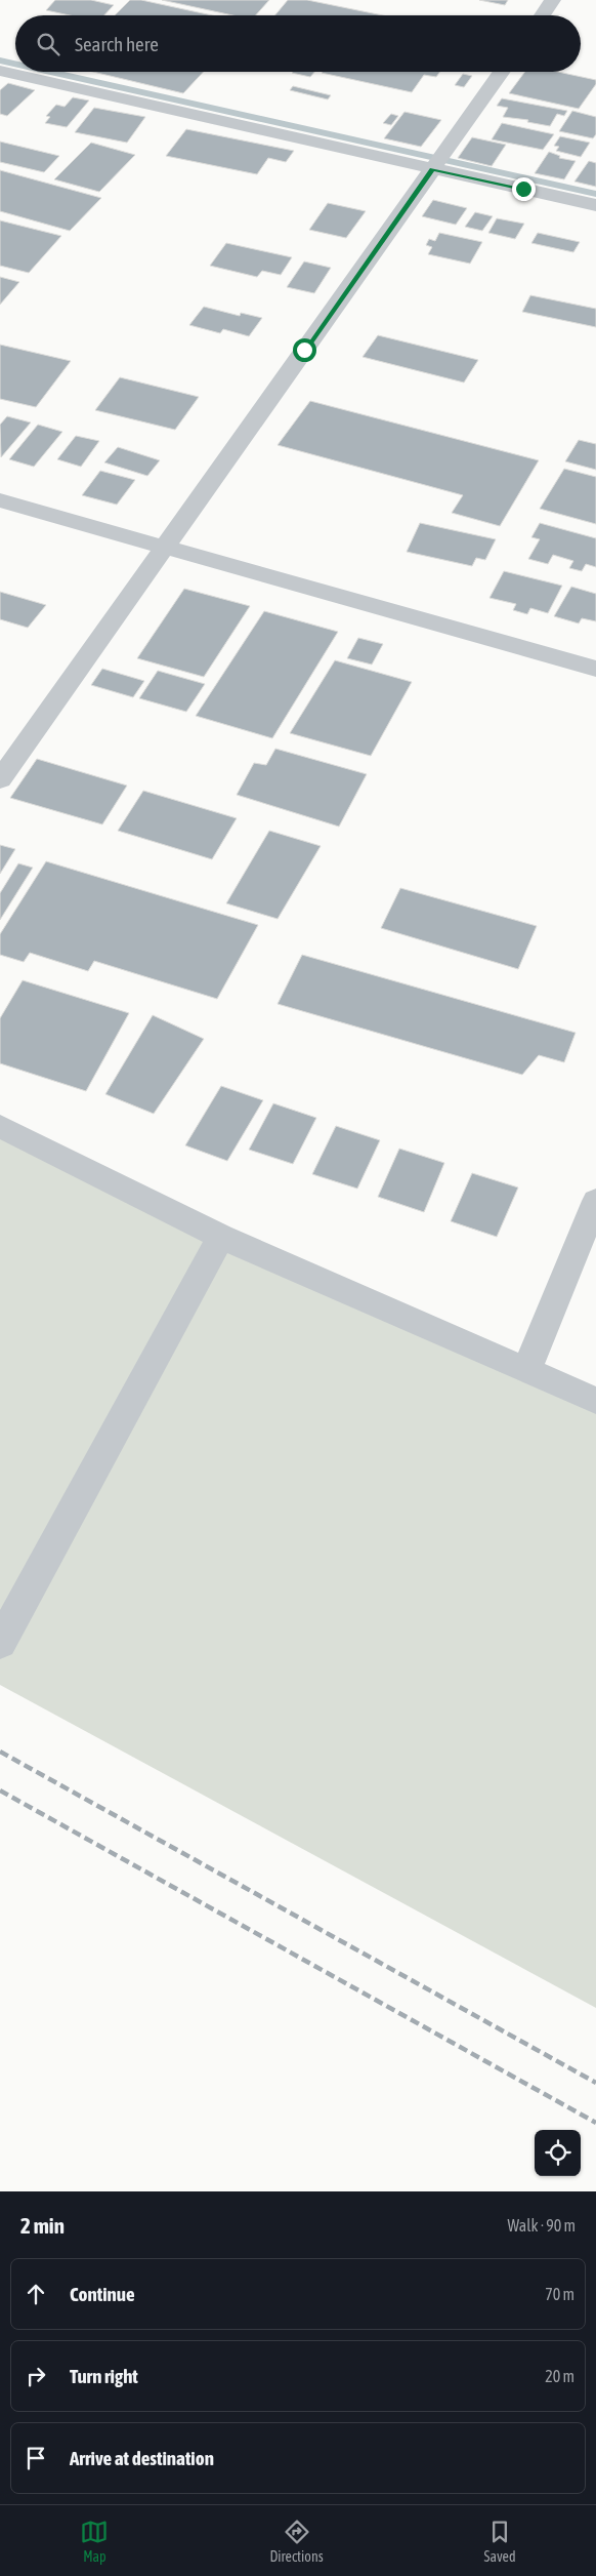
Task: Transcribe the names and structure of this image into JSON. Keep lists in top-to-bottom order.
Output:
{
  "page": {
    "search": "Search here",
    "heading": ["2 min", "Walk · 90 m"],
    "list": [
      ["Continue", "70 m"],
      ["Turn right", "20 m"],
      "Arrive at destination"
    ],
    "nav": ["Map", "Directions", "Saved"]
  }
}
